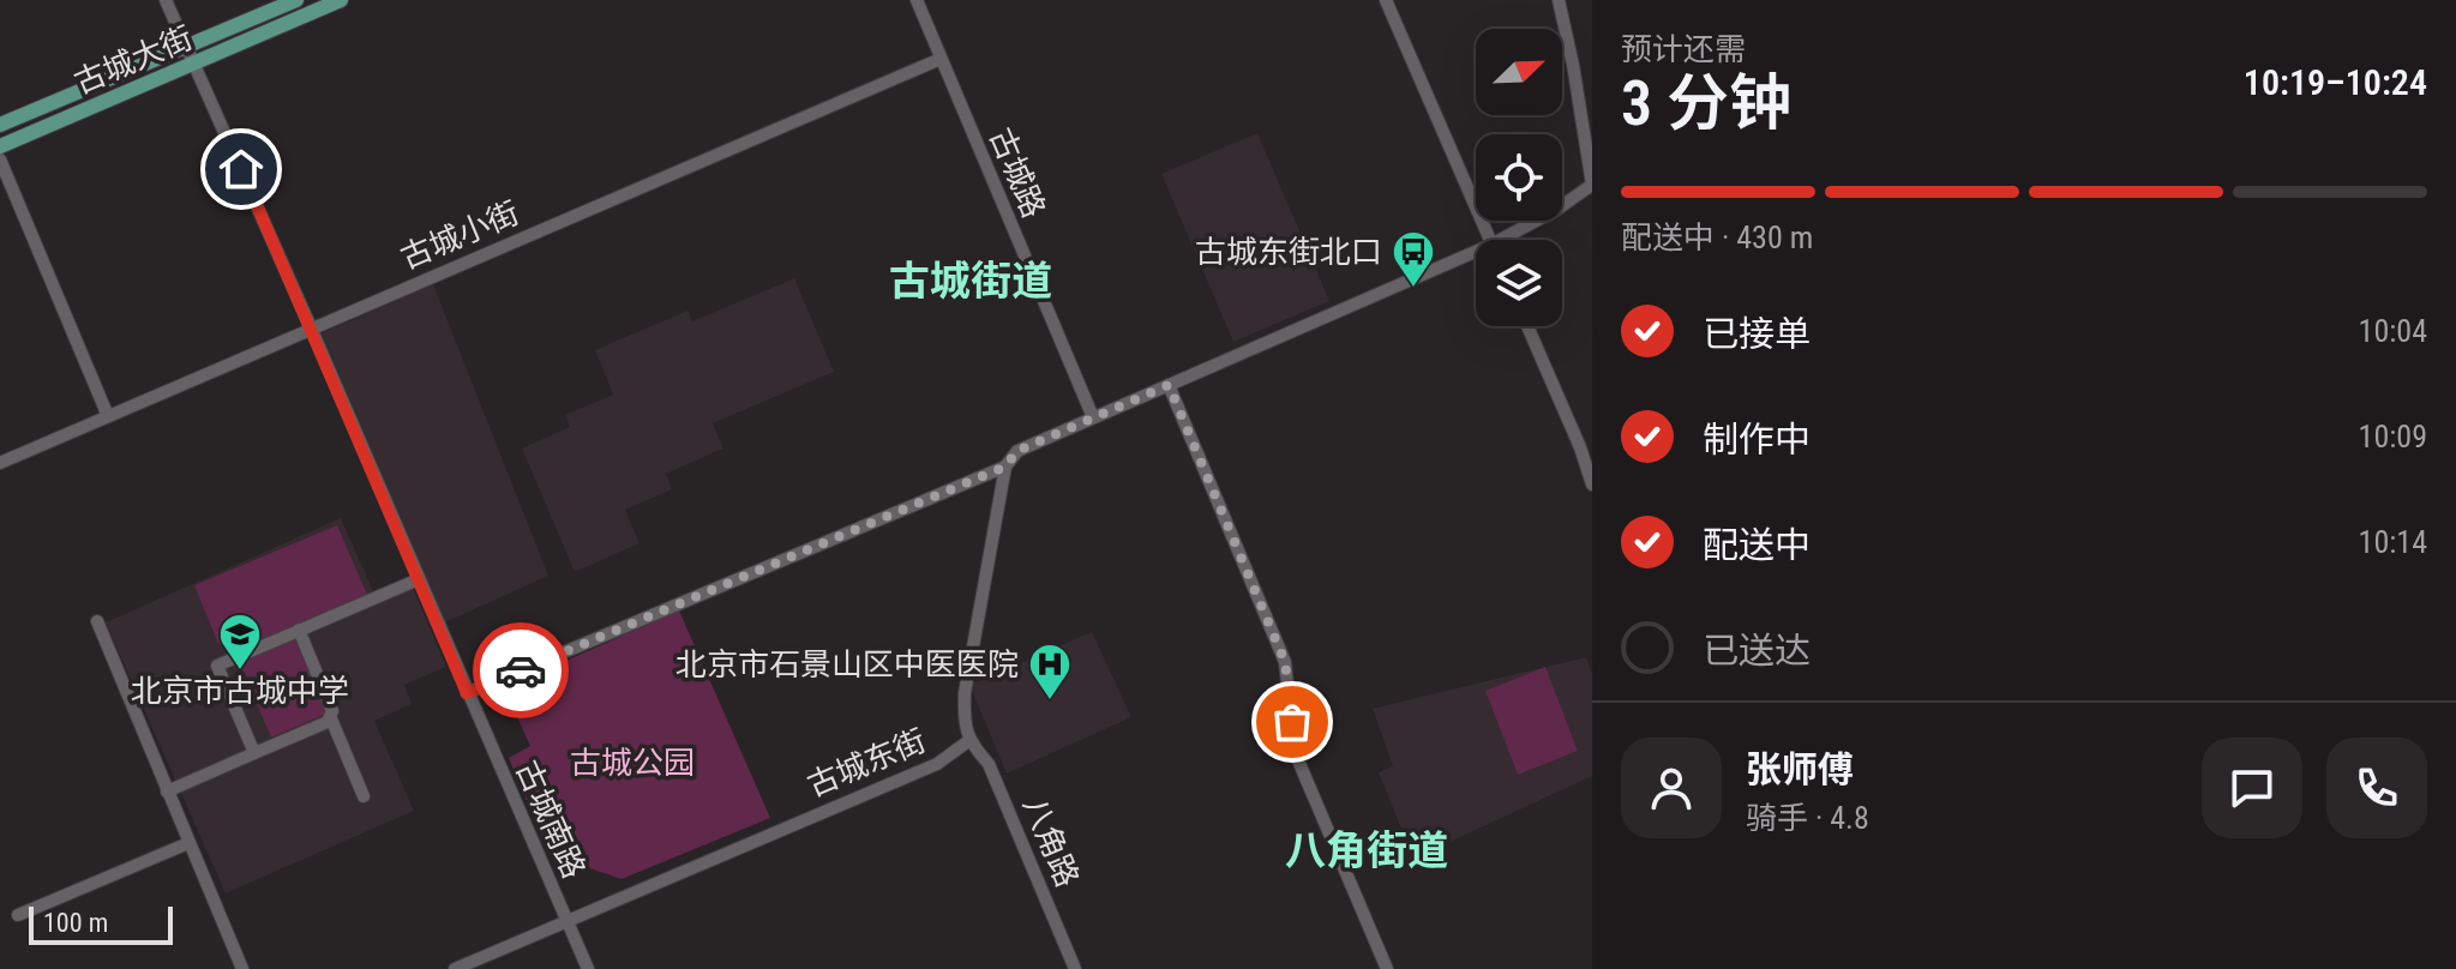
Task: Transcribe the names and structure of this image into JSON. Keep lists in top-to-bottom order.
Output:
{
  "streets": {
    "main road": ["古城大街"],
    "street": [
      "古城路",
      "古城小街",
      "古城东街",
      "古城南路",
      "八角路"
    ]
  },
  "crossings": [
    ["古城大街", "古城南路"],
    ["古城路", "古城小街"],
    ["古城小街", "古城南路"],
    ["古城东街", "古城南路"],
    ["古城东街", "八角路"]
  ],
  "districts": ["古城街道", "八角街道"],
  "parks": ["古城公园"],
  "places": {
    "bus stop": ["古城东街北口"],
    "school or university": ["北京市古城中学"],
    "hospital": ["北京市石景山区中医医院"]
  },
  "scale_bar": "100 m",
  "north": "top right",
  "page": {
    "heading": ["3 分钟", "预计还需", "10:19–10:24"],
    "panel": ["张师傅", "骑手 · 4.8"],
    "bar": "配送中 · 430 m",
    "list": [
      ["已接单", "10:04"],
      ["制作中", "10:09"],
      ["配送中", "10:14"],
      "已送达"
    ],
    "scale": "100 m"
  }
}
